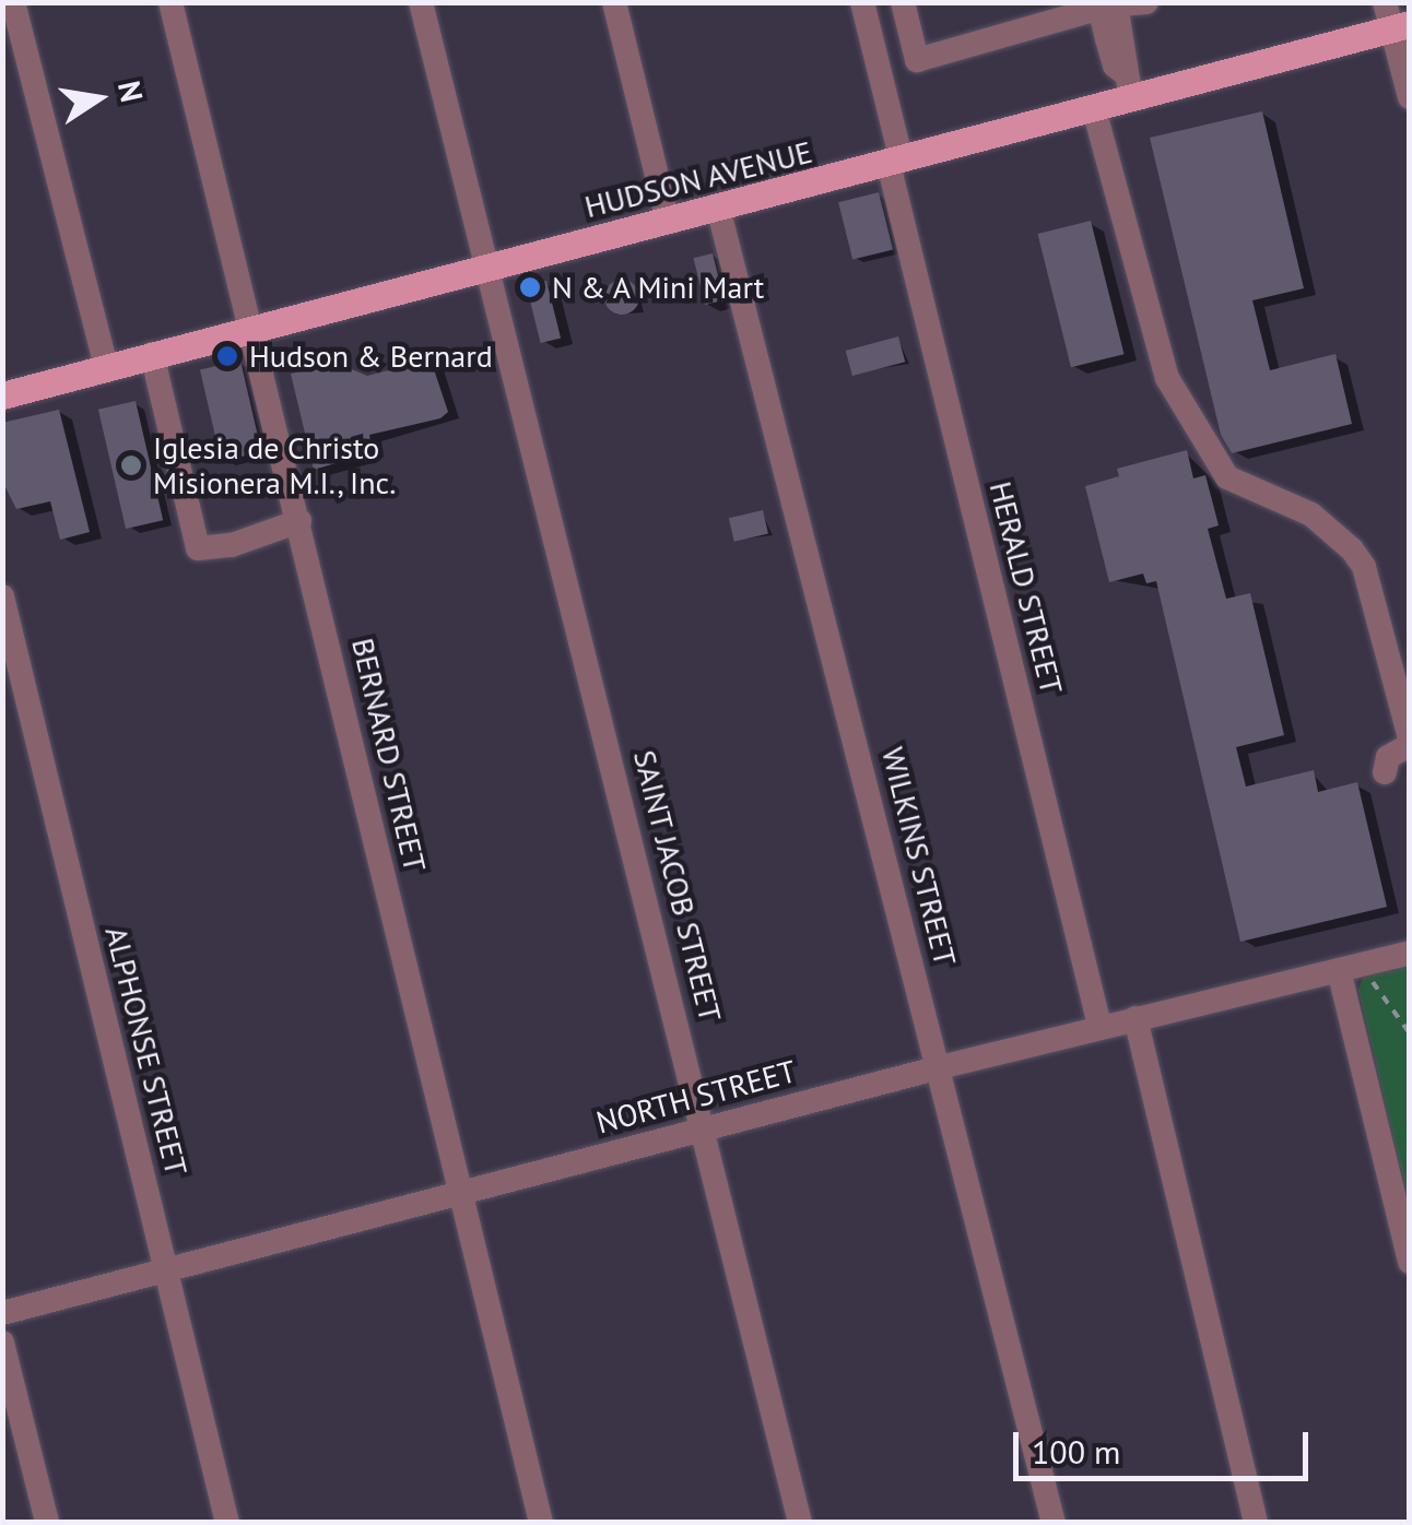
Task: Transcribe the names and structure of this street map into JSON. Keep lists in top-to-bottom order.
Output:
{
  "streets": {
    "main road": ["HUDSON AVENUE"],
    "street": [
      "HERALD STREET",
      "BERNARD STREET",
      "WILKINS STREET",
      "SAINT JACOB STREET",
      "ALPHONSE STREET",
      "NORTH STREET"
    ]
  },
  "crossings": [
    ["HUDSON AVENUE", "HERALD STREET"],
    ["HUDSON AVENUE", "BERNARD STREET"],
    ["HUDSON AVENUE", "WILKINS STREET"],
    ["HUDSON AVENUE", "SAINT JACOB STREET"],
    ["HERALD STREET", "NORTH STREET"],
    ["BERNARD STREET", "NORTH STREET"],
    ["WILKINS STREET", "NORTH STREET"],
    ["SAINT JACOB STREET", "NORTH STREET"],
    ["ALPHONSE STREET", "NORTH STREET"]
  ],
  "places": ["N & A Mini Mart", "Hudson & Bernard", "Iglesia de Christo Misionera M.I., Inc."],
  "scale_bar": "100 m",
  "north": "right"
}
